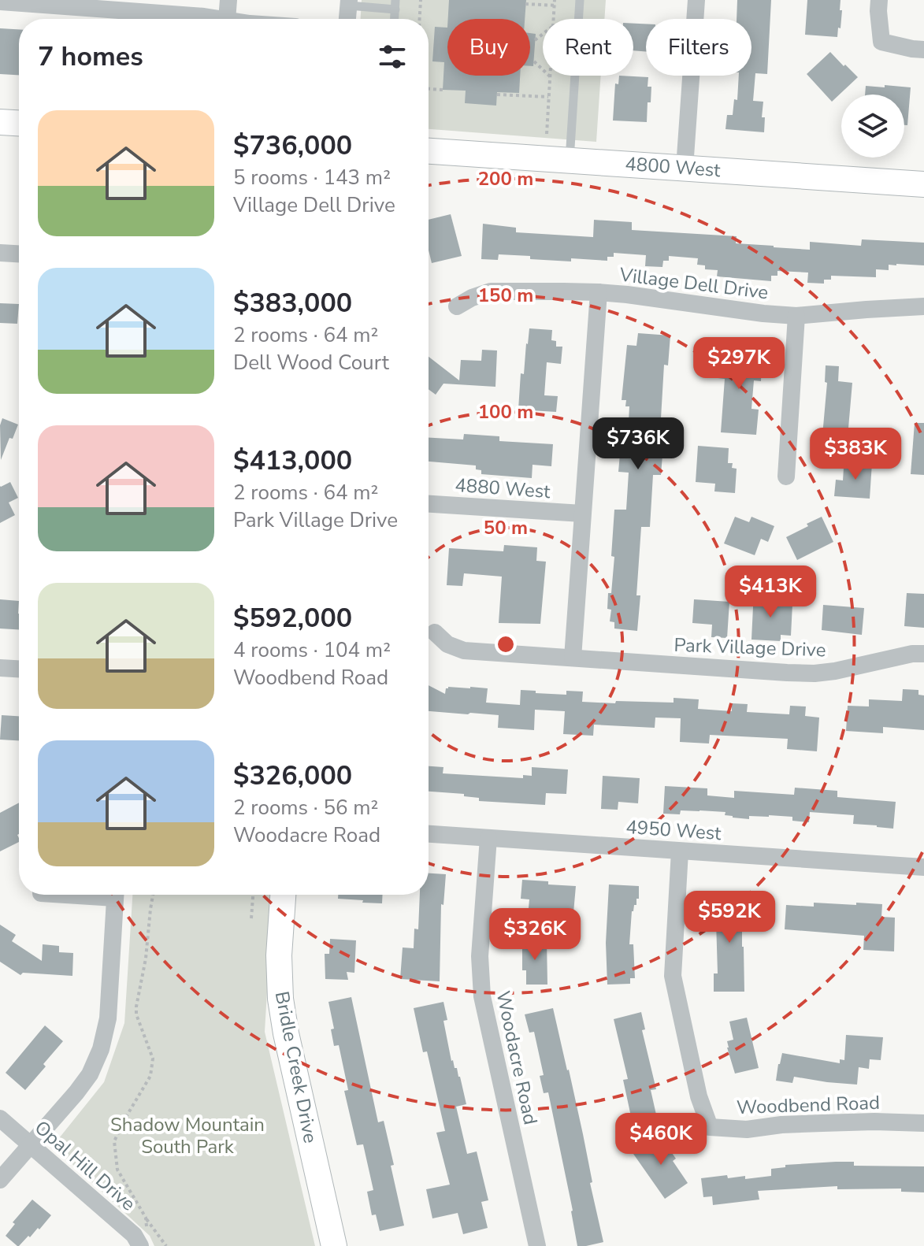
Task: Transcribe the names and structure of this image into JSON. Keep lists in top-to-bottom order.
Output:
{
  "streets": {
    "main road": ["4800 West", "Bridle Creek Drive"],
    "street": [
      "Village Dell Drive",
      "4880 West",
      "Park Village Drive",
      "4950 West",
      "Woodacre Road",
      "Woodbend Road",
      "Opal Hill Drive"
    ]
  },
  "crossings": [
    ["Village Dell Drive", "4880 West"],
    ["Village Dell Drive", "Park Village Drive"],
    ["4950 West", "Woodacre Road"],
    ["4950 West", "Woodbend Road"]
  ],
  "parks": ["Shadow Mountain South Park"],
  "page": {
    "chip": ["Buy", "Rent", "Filters"],
    "heading": "7 homes",
    "list": [
      {
        "name": "$736,000",
        "note": "5 rooms · 143 m² · Village Dell Drive"
      },
      {
        "name": "$383,000",
        "note": "2 rooms · 64 m² · Dell Wood Court"
      },
      {
        "name": "$413,000",
        "note": "2 rooms · 64 m² · Park Village Drive"
      },
      {
        "name": "$592,000",
        "note": "4 rooms · 104 m² · Woodbend Road"
      },
      {
        "name": "$326,000",
        "note": "2 rooms · 56 m² · Woodacre Road"
      }
    ],
    "price": [
      "$297K",
      "$736K",
      "$383K",
      "$413K",
      "$592K",
      "$326K",
      "$460K"
    ]
  },
  "rings": [
    "200 m",
    "150 m",
    "100 m",
    "50 m"
  ]
}
